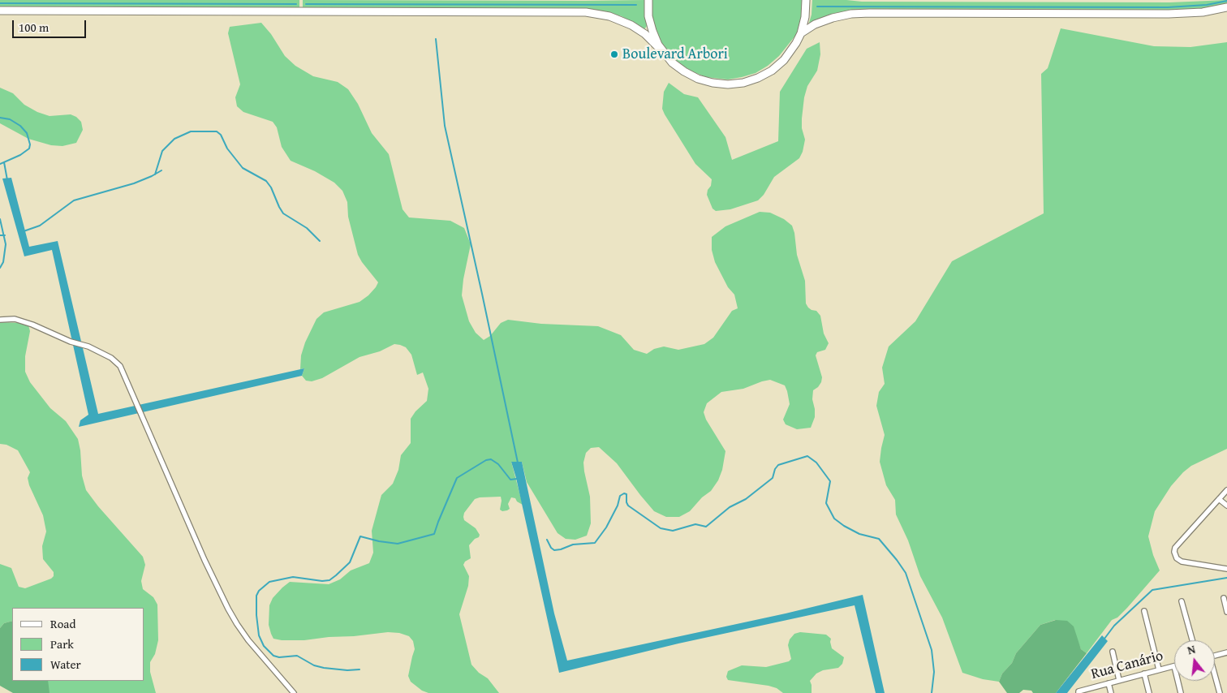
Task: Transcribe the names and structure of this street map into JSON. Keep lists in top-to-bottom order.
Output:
{
  "streets": {
    "street": ["Rua Canário"]
  },
  "places": ["Boulevard Arbori"],
  "legend": ["Road", "Park", "Water"],
  "scale_bar": "100 m",
  "north": "top"
}
